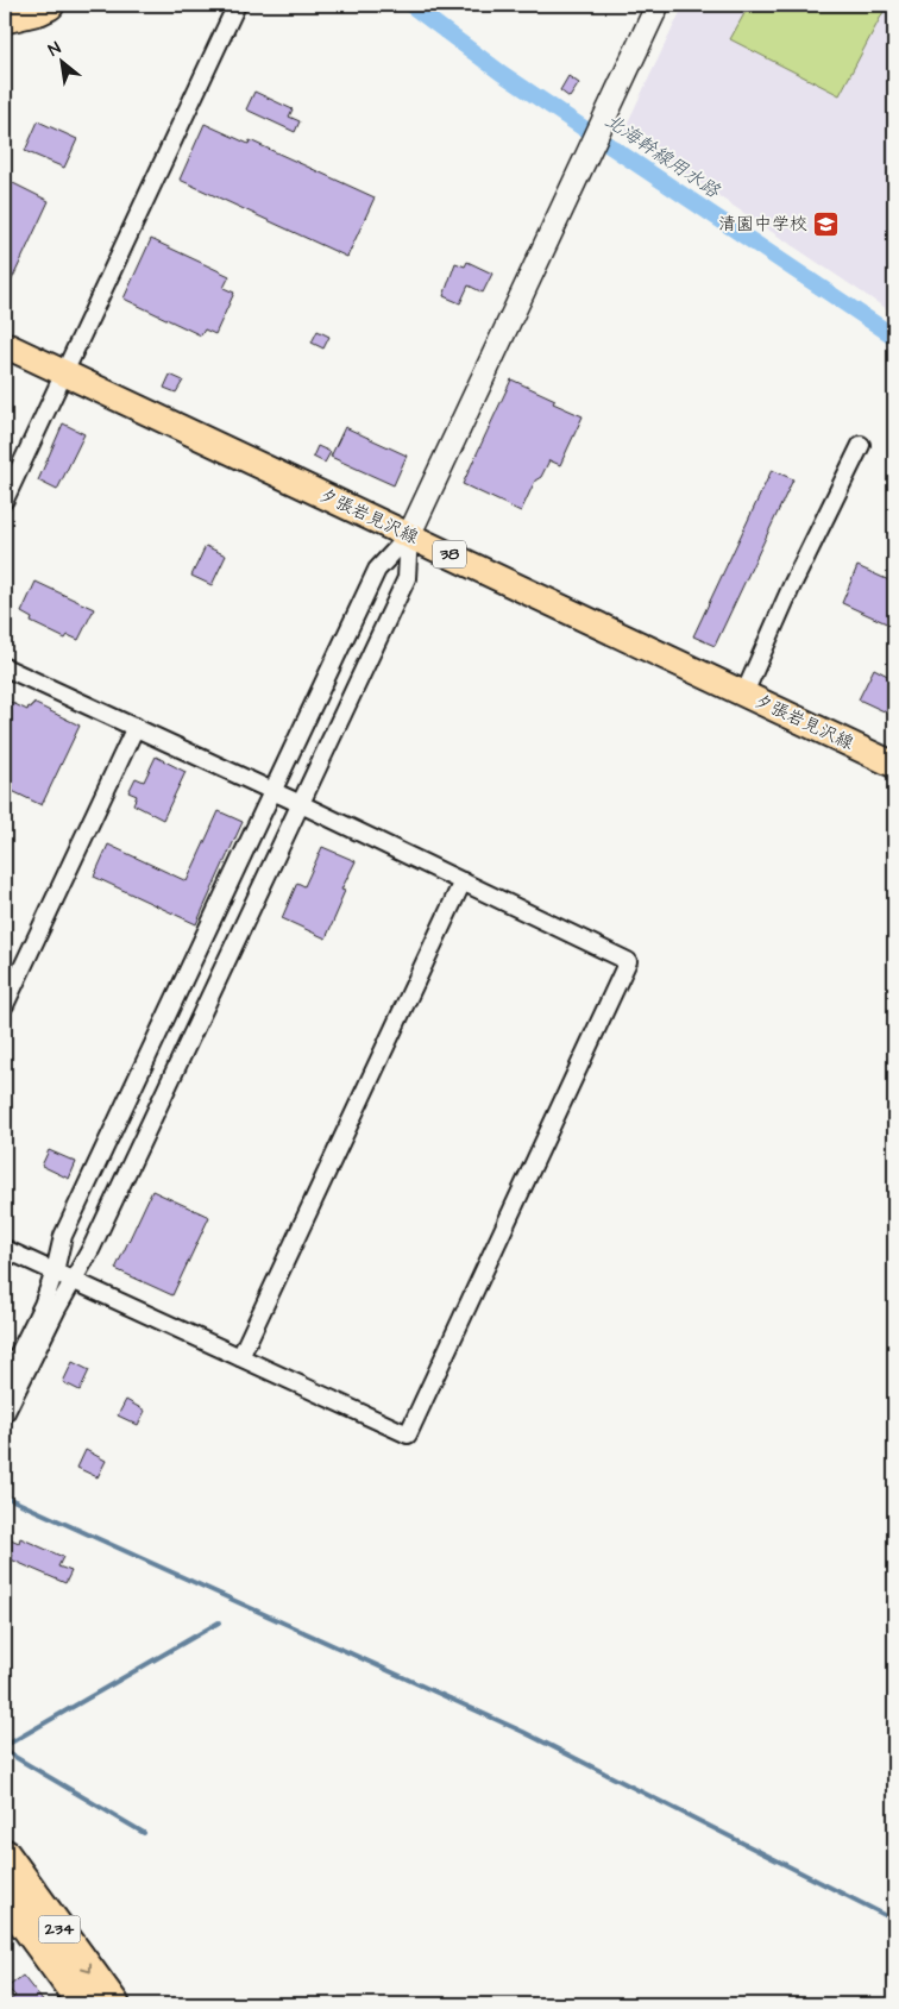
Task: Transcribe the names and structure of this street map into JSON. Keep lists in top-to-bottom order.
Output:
{
  "streets": {
    "highway": ["234"],
    "main road": ["夕張岩見沢線", "38"]
  },
  "water": ["北海幹線用水路"],
  "places": {
    "school or university": ["清園中学校"]
  },
  "north": "top left"
}
